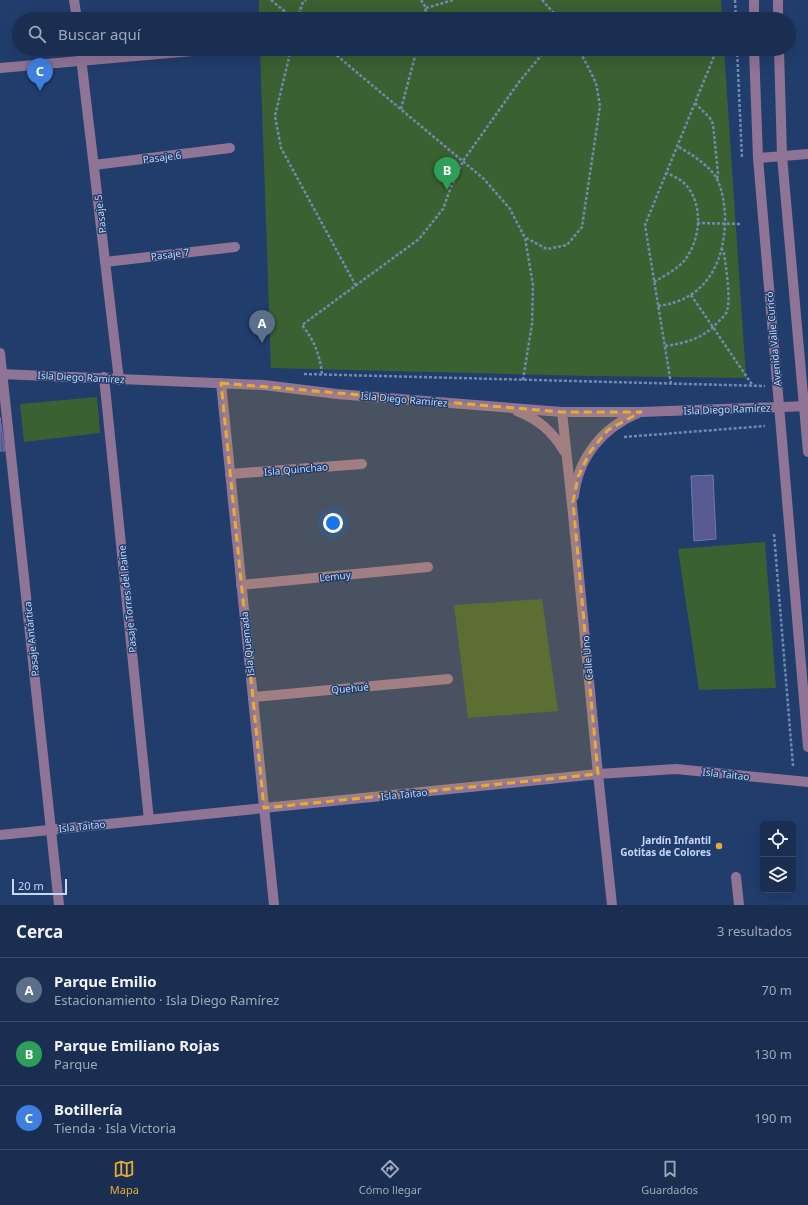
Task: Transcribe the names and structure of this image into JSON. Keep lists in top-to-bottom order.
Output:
{
  "streets": {
    "street": [
      "Pasaje 6",
      "Pasaje 5",
      "Pasaje 7",
      "Avenida Valle Curicó",
      "Isla Diego Ramírez",
      "Isla Quinchao",
      "Lemuy",
      "Pasaje Torres del Paine",
      "Pasaje Antártica",
      "Isla Quemada",
      "Calle Uno",
      "Quehué",
      "Isla Taitao"
    ]
  },
  "crossings": [
    ["Pasaje 6", "Pasaje 5"],
    ["Pasaje 5", "Pasaje 7"],
    ["Pasaje 5", "Isla Diego Ramírez"],
    ["Avenida Valle Curicó", "Isla Diego Ramírez"],
    ["Isla Diego Ramírez", "Pasaje Torres del Paine"],
    ["Isla Diego Ramírez", "Pasaje Antártica"],
    ["Isla Diego Ramírez", "Isla Quemada"],
    ["Isla Diego Ramírez", "Calle Uno"],
    ["Isla Quinchao", "Isla Quemada"],
    ["Lemuy", "Isla Quemada"],
    ["Pasaje Torres del Paine", "Isla Taitao"],
    ["Pasaje Antártica", "Isla Taitao"],
    ["Isla Quemada", "Quehué"],
    ["Isla Quemada", "Isla Taitao"],
    ["Calle Uno", "Isla Taitao"]
  ],
  "places": ["Jardín Infantil Gotitas de Colores"],
  "scale_bar": "20 m",
  "page": {
    "search": "Buscar aquí",
    "pins": ["C", "B", "A"],
    "scale": "20 m",
    "heading": ["Cerca", "3 resultados"],
    "list": [
      {
        "mark": "A",
        "name": "Parque Emilio",
        "note": "Estacionamiento · Isla Diego Ramírez",
        "value": "70 m"
      },
      {
        "mark": "B",
        "name": "Parque Emiliano Rojas",
        "note": "Parque",
        "value": "130 m"
      },
      {
        "mark": "C",
        "name": "Botillería",
        "note": "Tienda · Isla Victoria",
        "value": "190 m"
      }
    ],
    "nav": ["Mapa", "Cómo llegar", "Guardados"]
  }
}
